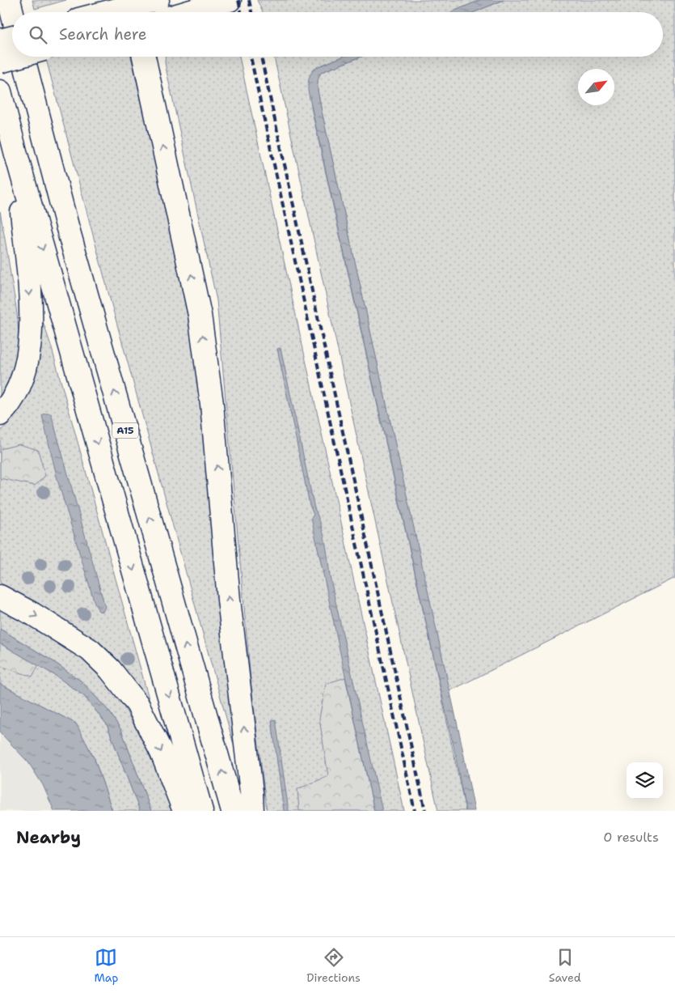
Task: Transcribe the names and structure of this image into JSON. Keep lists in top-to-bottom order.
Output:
{
  "streets": {
    "main road": ["A15"]
  },
  "north": "top right",
  "page": {
    "search": "Search here",
    "heading": ["Nearby", "0 results"],
    "nav": ["Map", "Directions", "Saved"]
  }
}
